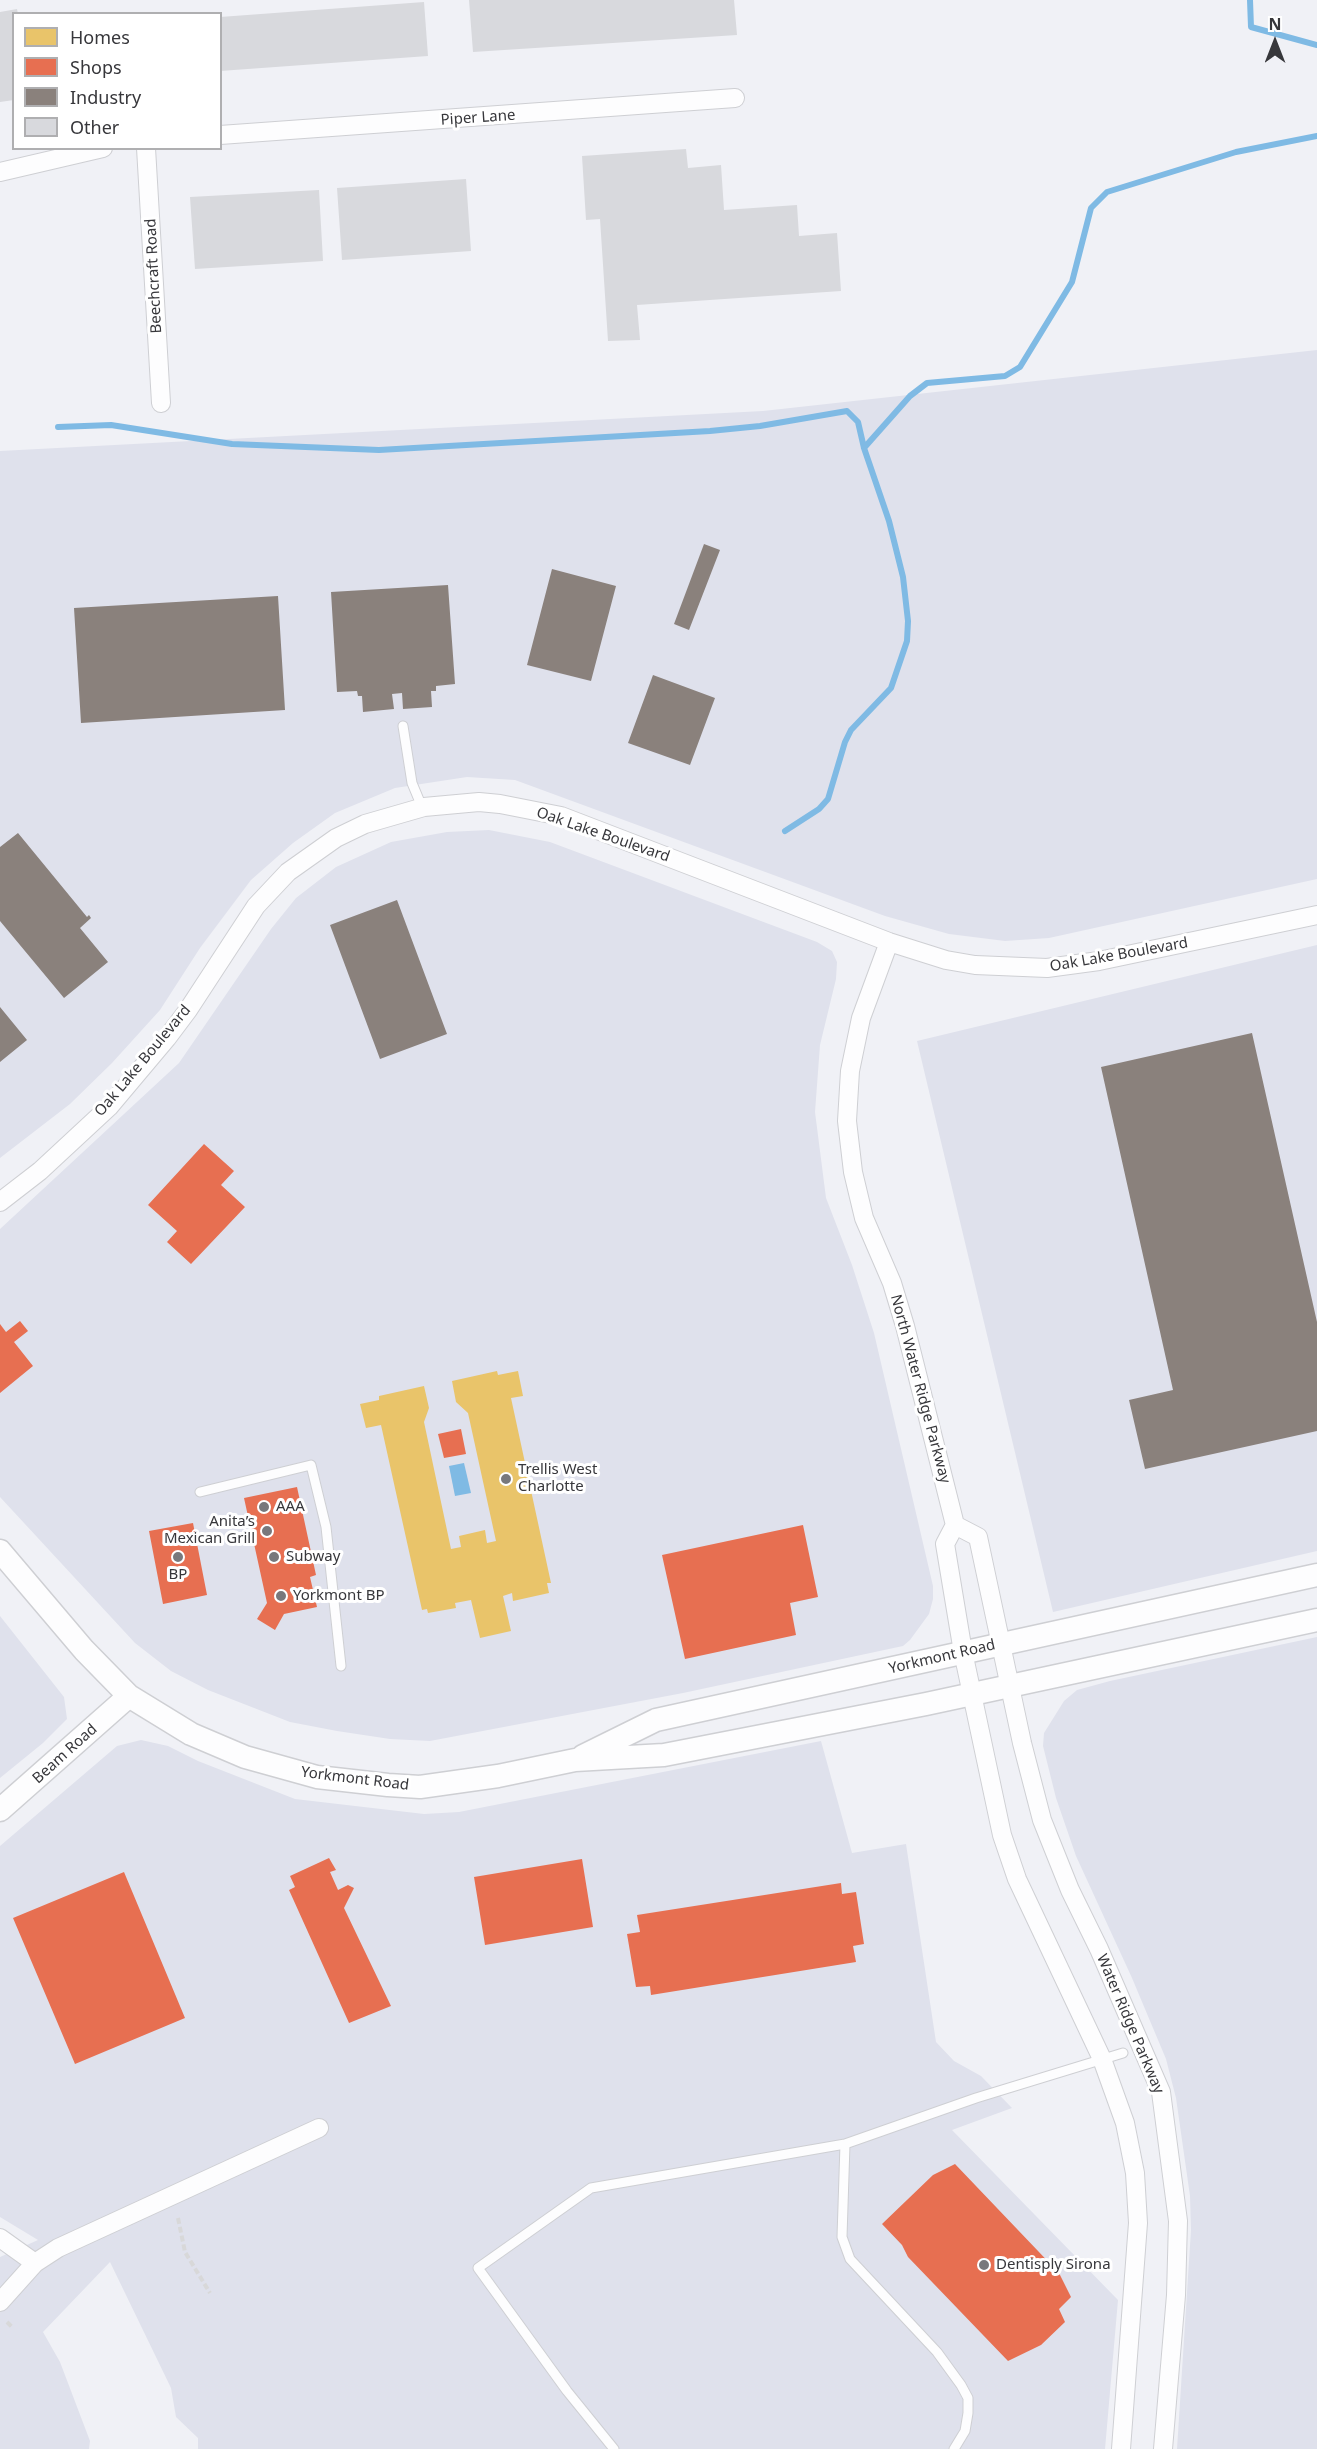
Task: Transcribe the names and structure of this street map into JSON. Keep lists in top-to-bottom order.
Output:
{
  "streets": {
    "street": [
      "Piper Lane",
      "Beechcraft Road",
      "Oak Lake Boulevard",
      "North Water Ridge Parkway",
      "Yorkmont Road",
      "Beam Road",
      "Water Ridge Parkway"
    ]
  },
  "crossings": [
    ["Oak Lake Boulevard", "North Water Ridge Parkway"],
    ["Yorkmont Road", "Beam Road"],
    ["Yorkmont Road", "Water Ridge Parkway"]
  ],
  "places": [
    "Trellis West Charlotte",
    "AAA",
    "Anita’s Mexican Grill",
    "BP",
    "Subway",
    "Yorkmont BP",
    "Dentisply Sirona"
  ],
  "legend": [
    "Homes",
    "Shops",
    "Industry",
    "Other"
  ],
  "north": "top"
}
